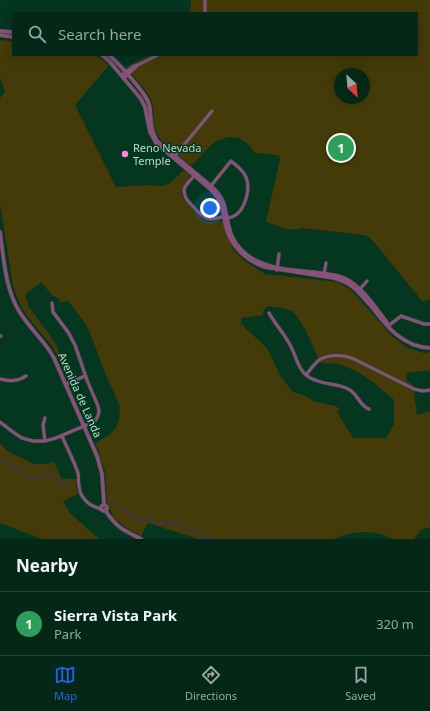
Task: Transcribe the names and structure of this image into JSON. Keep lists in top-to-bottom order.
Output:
{
  "streets": {
    "street": ["Avenida de Landa"]
  },
  "places": ["Reno Nevada Temple"],
  "north": "bottom right",
  "page": {
    "search": "Search here",
    "pins": "1",
    "heading": "Nearby",
    "list": [
      {
        "mark": "1",
        "name": "Sierra Vista Park",
        "note": "Park",
        "value": "320 m"
      }
    ],
    "nav": ["Map", "Directions", "Saved"]
  }
}
